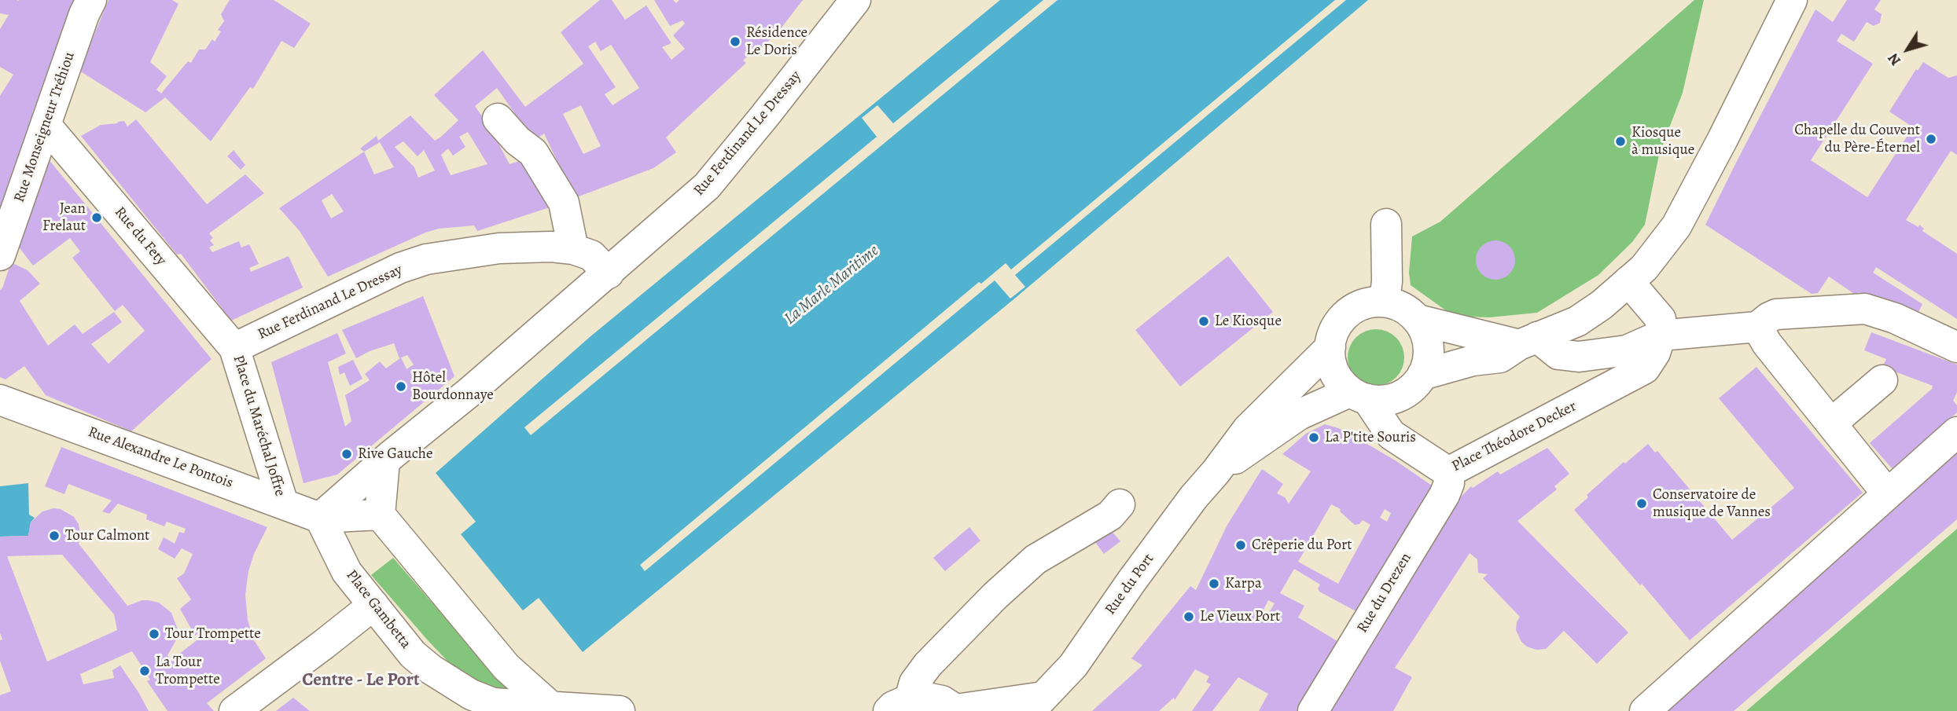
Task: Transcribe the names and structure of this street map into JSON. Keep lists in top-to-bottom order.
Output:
{
  "streets": {
    "main road": [
      "Rue Monseigneur Tréhiou",
      "Rue Ferdinand Le Dressay",
      "Rue du Fety",
      "Place du Maréchal Joffre",
      "Place Théodore Decker",
      "Rue Alexandre Le Pontois",
      "Rue du Port",
      "Rue du Drezen",
      "Place Gambetta"
    ]
  },
  "crossings": [
    ["Rue Monseigneur Tréhiou", "Rue du Fety"],
    ["Rue Ferdinand Le Dressay", "Rue du Fety"],
    ["Rue Ferdinand Le Dressay", "Place du Maréchal Joffre"],
    ["Rue du Fety", "Place du Maréchal Joffre"],
    ["Place du Maréchal Joffre", "Rue Alexandre Le Pontois"],
    ["Place Théodore Decker", "Rue du Port"],
    ["Place Théodore Decker", "Rue du Drezen"],
    ["Rue Alexandre Le Pontois", "Place Gambetta"]
  ],
  "districts": ["Centre - Le Port"],
  "water": ["La Marle Maritime"],
  "places": [
    "Résidence Le Doris",
    "Chapelle du Couvent du Père-Éternel",
    "Kiosque à musique",
    "Jean Frelaut",
    "Le Kiosque",
    "Hôtel Bourdonnaye",
    "La P'tite Souris",
    "Rive Gauche",
    "Conservatoire de musique de Vannes",
    "Tour Calmont",
    "Crêperie du Port",
    "Karpa",
    "Le Vieux Port",
    "Tour Trompette",
    "La Tour Trompette"
  ],
  "north": "bottom left"
}
